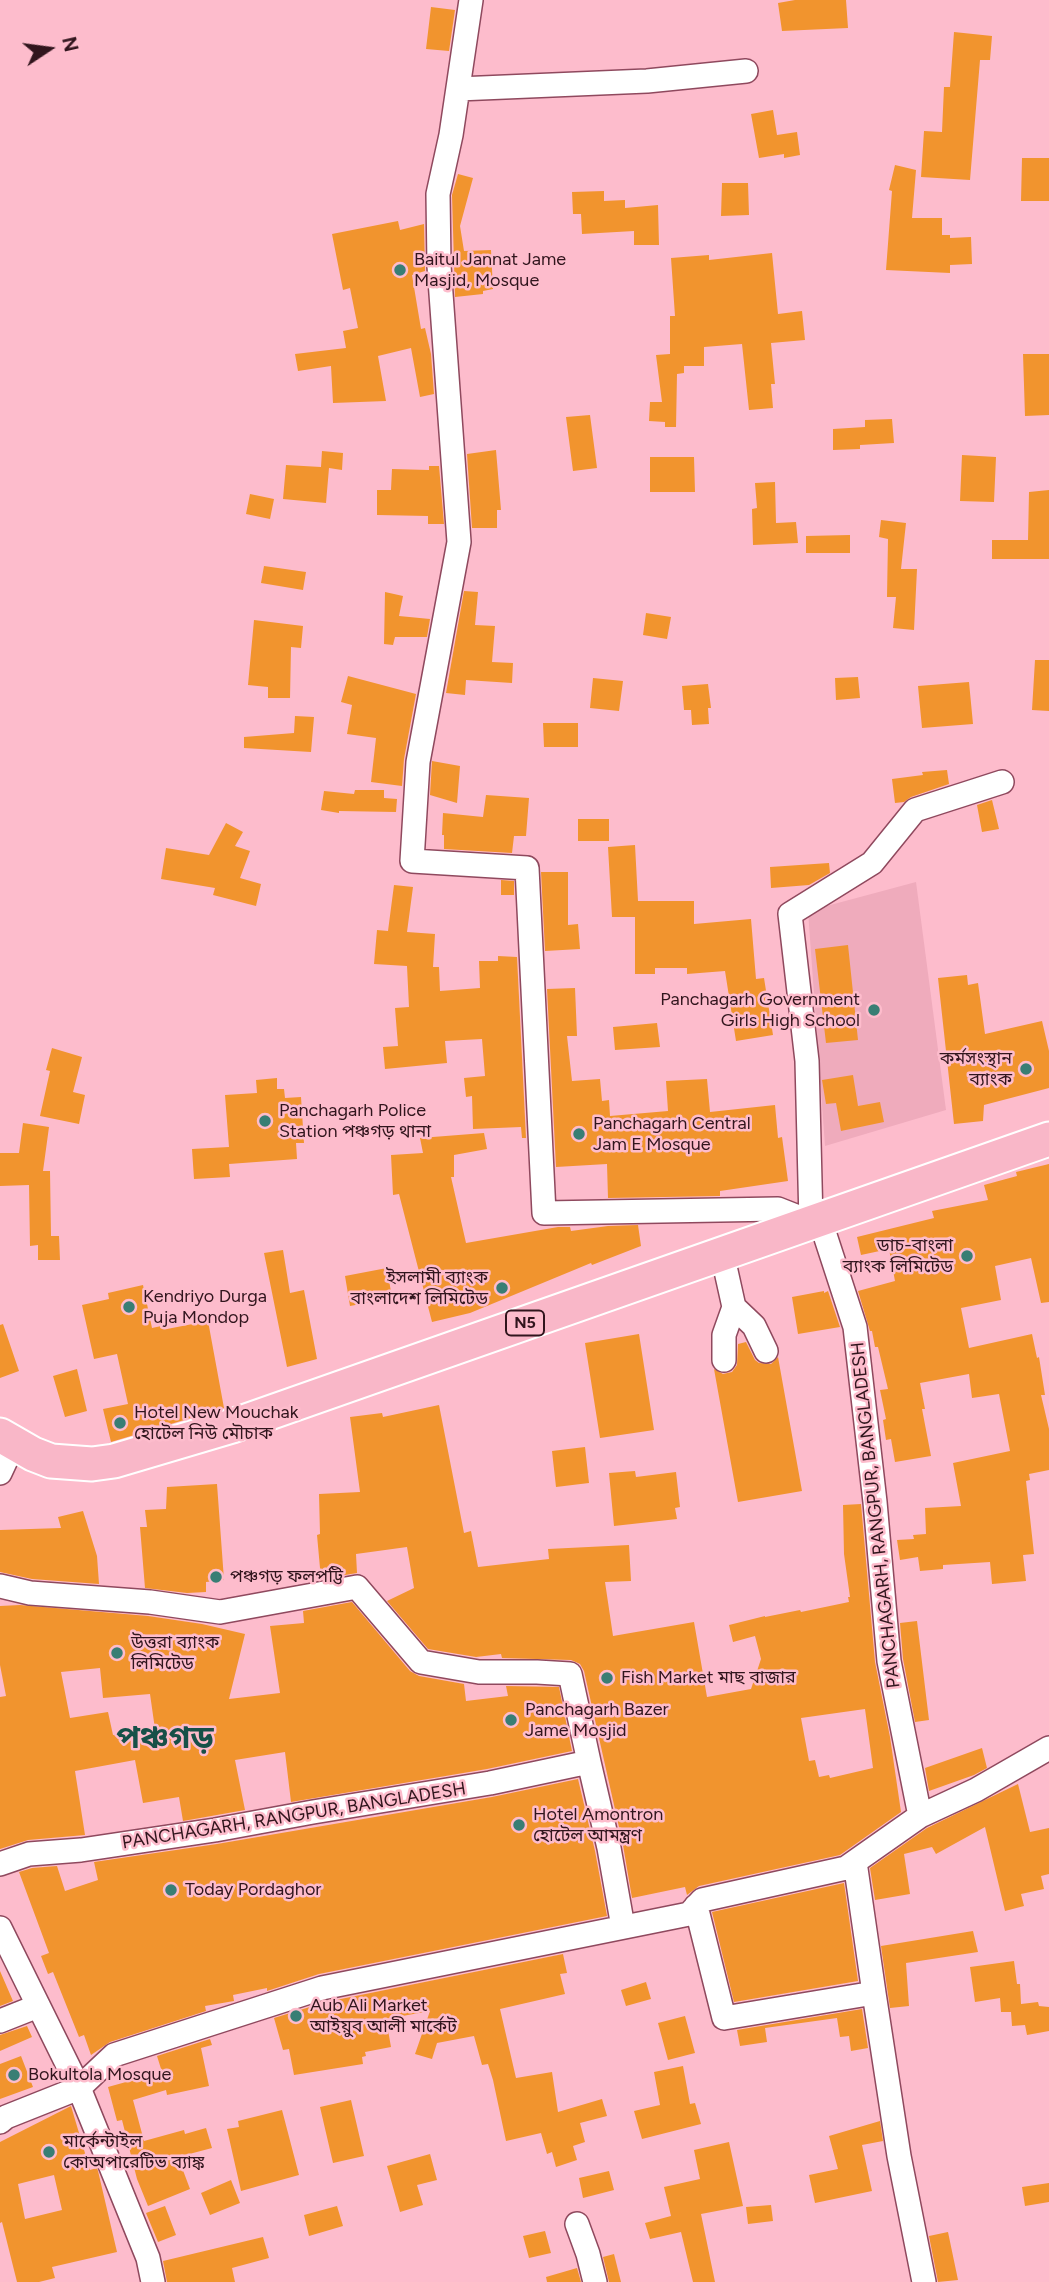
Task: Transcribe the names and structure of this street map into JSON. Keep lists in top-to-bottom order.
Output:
{
  "streets": {
    "highway": ["N5"],
    "street": ["PANCHAGARH, RANGPUR, BANGLADESH"]
  },
  "crossings": [
    ["N5", "PANCHAGARH, RANGPUR, BANGLADESH"]
  ],
  "districts": ["পঞ্চগড়"],
  "places": [
    "Baitul Jannat Jame Masjid, Mosque",
    "Panchagarh Government Girls High School",
    "কর্মসংস্থান ব্যাংক",
    "Panchagarh Police Station পঞ্চগড় থানা",
    "Panchagarh Central Jam E Mosque",
    "ডাচ-বাংলা ব্যাংক লিমিটেড",
    "ইসলামী ব্যাংক বাংলাদেশ লিমিটেড",
    "Kendriyo Durga Puja Mondop",
    "Hotel New Mouchak হোটেল নিউ মৌচাক",
    "পঞ্চগড় ফলপট্টি",
    "উত্তরা ব্যাংক লিমিটেড",
    "Fish Market মাছ বাজার",
    "Panchagarh Bazer Jame Mosjid",
    "Hotel Amontron হোটেল আমন্ত্রণ",
    "Today Pordaghor",
    "Aub Ali Market আইয়ুব আলী মার্কেট",
    "Bokultola Mosque",
    "মার্কেন্টাইল কোঅপারেটিভ ব্যাঙ্ক"
  ],
  "north": "right"
}
